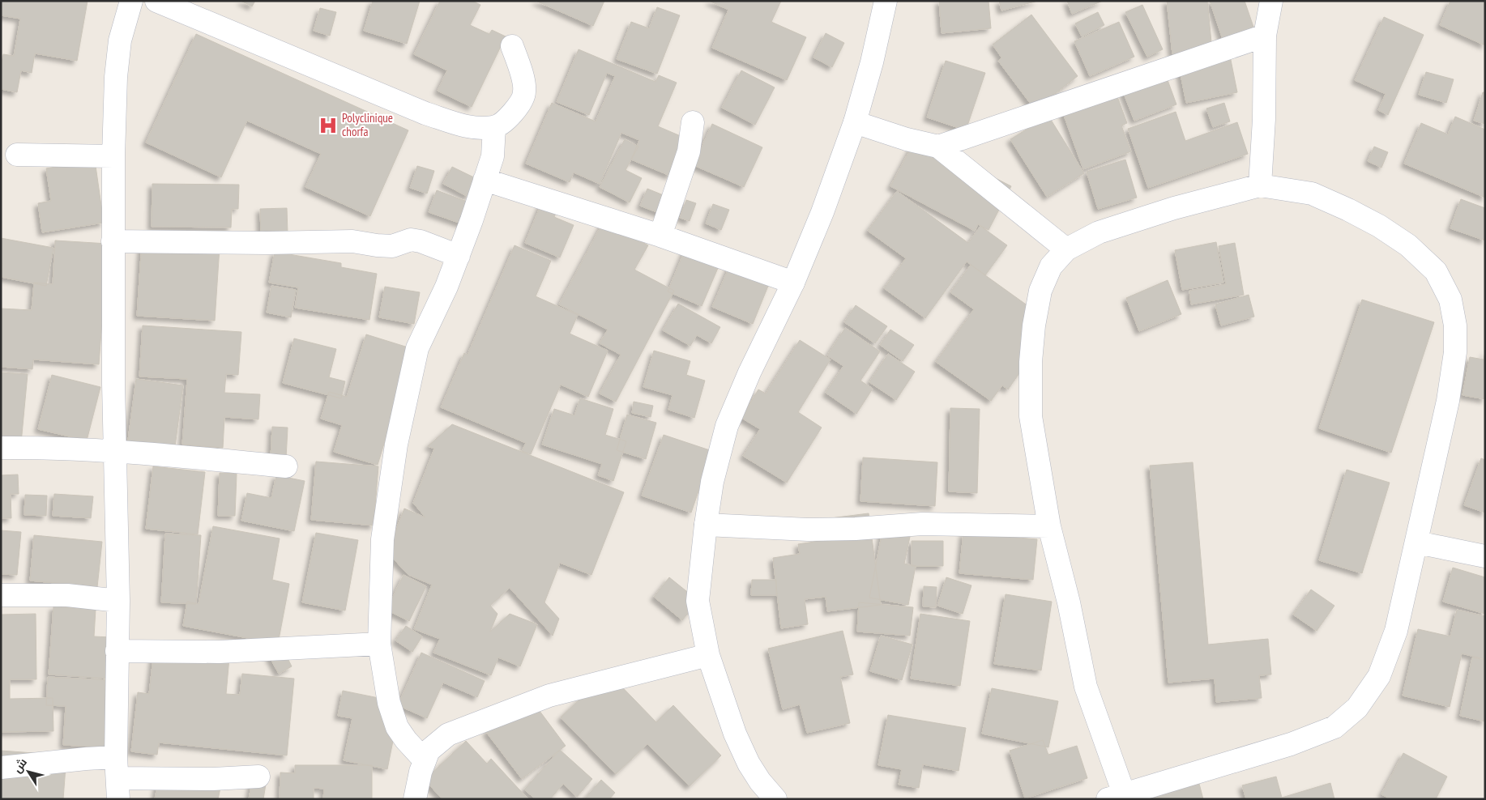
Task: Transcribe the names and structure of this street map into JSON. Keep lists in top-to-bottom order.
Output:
{
  "places": {
    "hospital": ["Polyclinique chorfa"]
  },
  "north": "top left"
}
